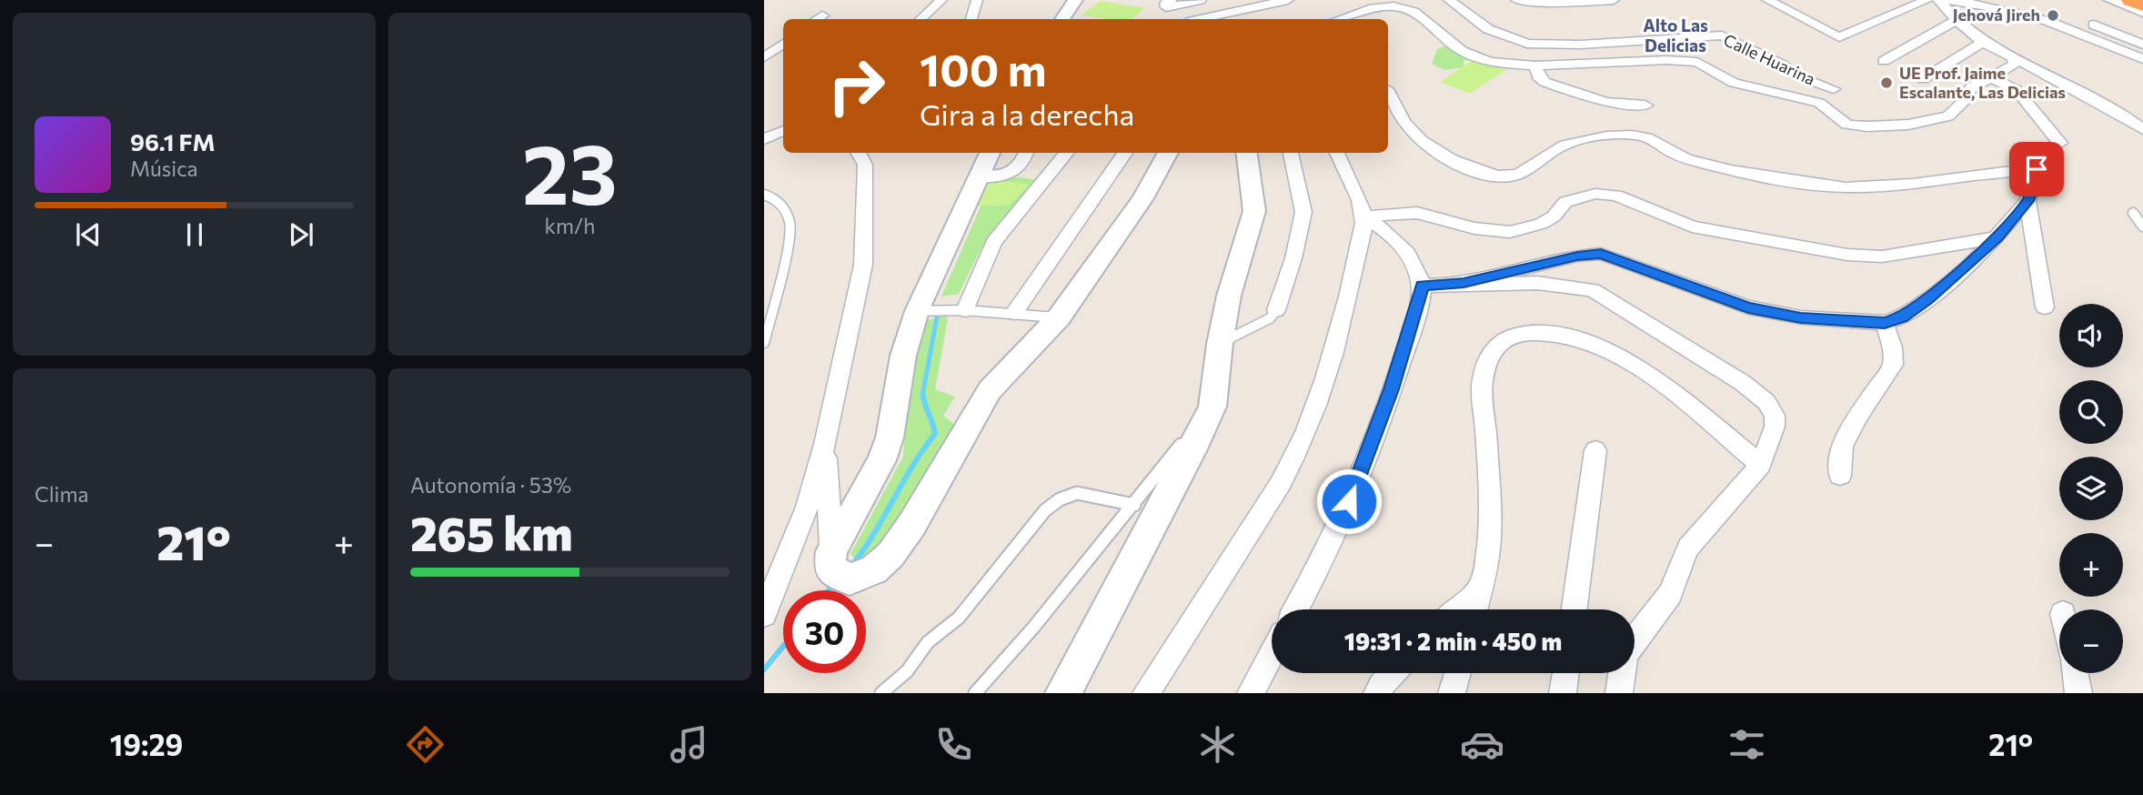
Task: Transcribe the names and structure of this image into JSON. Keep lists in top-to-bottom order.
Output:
{
  "streets": {
    "street": ["Calle Huarina"]
  },
  "districts": ["Alto Las Delicias"],
  "places": ["Jehová Jireh", "UE Prof. Jaime Escalante, Las Delicias"],
  "page": {
    "tile": [
      ["23", "km/h"],
      "Clima",
      ["Autonomía · 53%", "265 km"]
    ],
    "turn": ["100 m", "Gira a la derecha"],
    "song": ["96.1 FM", "Música"],
    "map_buttons": ["+", "−"],
    "heat": ["−", "21°", "+"],
    "limit": "30",
    "trip": "19:31 · 2 min · 450 m",
    "tabs": ["19:29", "21°"]
  }
}
